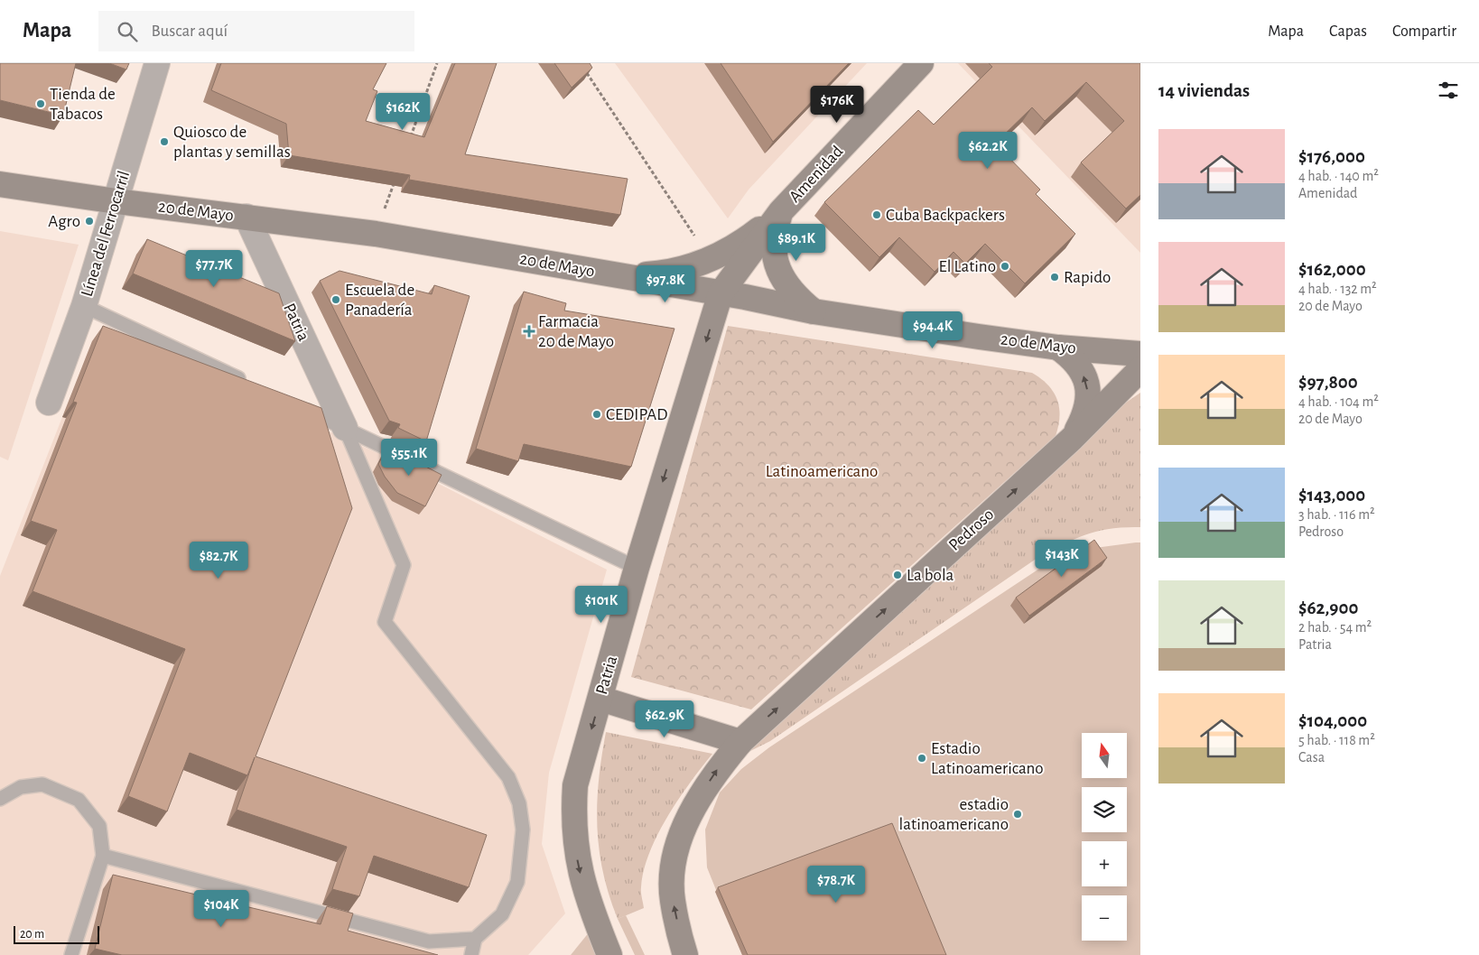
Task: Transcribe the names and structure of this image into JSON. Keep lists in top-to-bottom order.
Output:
{
  "streets": {
    "street": [
      "Amenidad",
      "20 de Mayo",
      "Línea del Ferrocarril",
      "Patria",
      "Pedroso"
    ]
  },
  "crossings": [
    ["Amenidad", "20 de Mayo"],
    ["Amenidad", "Patria"],
    ["20 de Mayo", "Línea del Ferrocarril"],
    ["20 de Mayo", "Patria"]
  ],
  "one_way": ["Pedroso"],
  "parks": ["Latinoamericano"],
  "places": {
    "other": [
      "Tienda de Tabacos",
      "Quiosco de plantas y semillas",
      "Cuba Backpackers",
      "Agro",
      "El Latino",
      "Rapido",
      "Escuela de Panadería",
      "CEDIPAD",
      "La bola",
      "Estadio Latinoamericano",
      "estadio latinoamericano"
    ],
    "health": ["Farmacia 20 de Mayo"]
  },
  "scale_bar": "20 m",
  "north": "top",
  "page": {
    "header": "Mapa",
    "search": "Buscar aquí",
    "nav": ["Mapa", "Capas", "Compartir"],
    "heading": "14 viviendas",
    "price": [
      "$176K",
      "$162K",
      "$62.2K",
      "$89.1K",
      "$77.7K",
      "$97.8K",
      "$94.4K",
      "$55.1K",
      "$143K",
      "$82.7K",
      "$101K",
      "$62.9K",
      "$78.7K",
      "$104K"
    ],
    "list": [
      {
        "name": "$176,000",
        "note": "4 hab. · 140 m² · Amenidad"
      },
      {
        "name": "$162,000",
        "note": "4 hab. · 132 m² · 20 de Mayo"
      },
      {
        "name": "$97,800",
        "note": "4 hab. · 104 m² · 20 de Mayo"
      },
      {
        "name": "$143,000",
        "note": "3 hab. · 116 m² · Pedroso"
      },
      {
        "name": "$62,900",
        "note": "2 hab. · 54 m² · Patria"
      },
      {
        "name": "$104,000",
        "note": "5 hab. · 118 m² · Casa"
      }
    ],
    "map_buttons": ["+", "−"],
    "scale": "20 m"
  }
}
